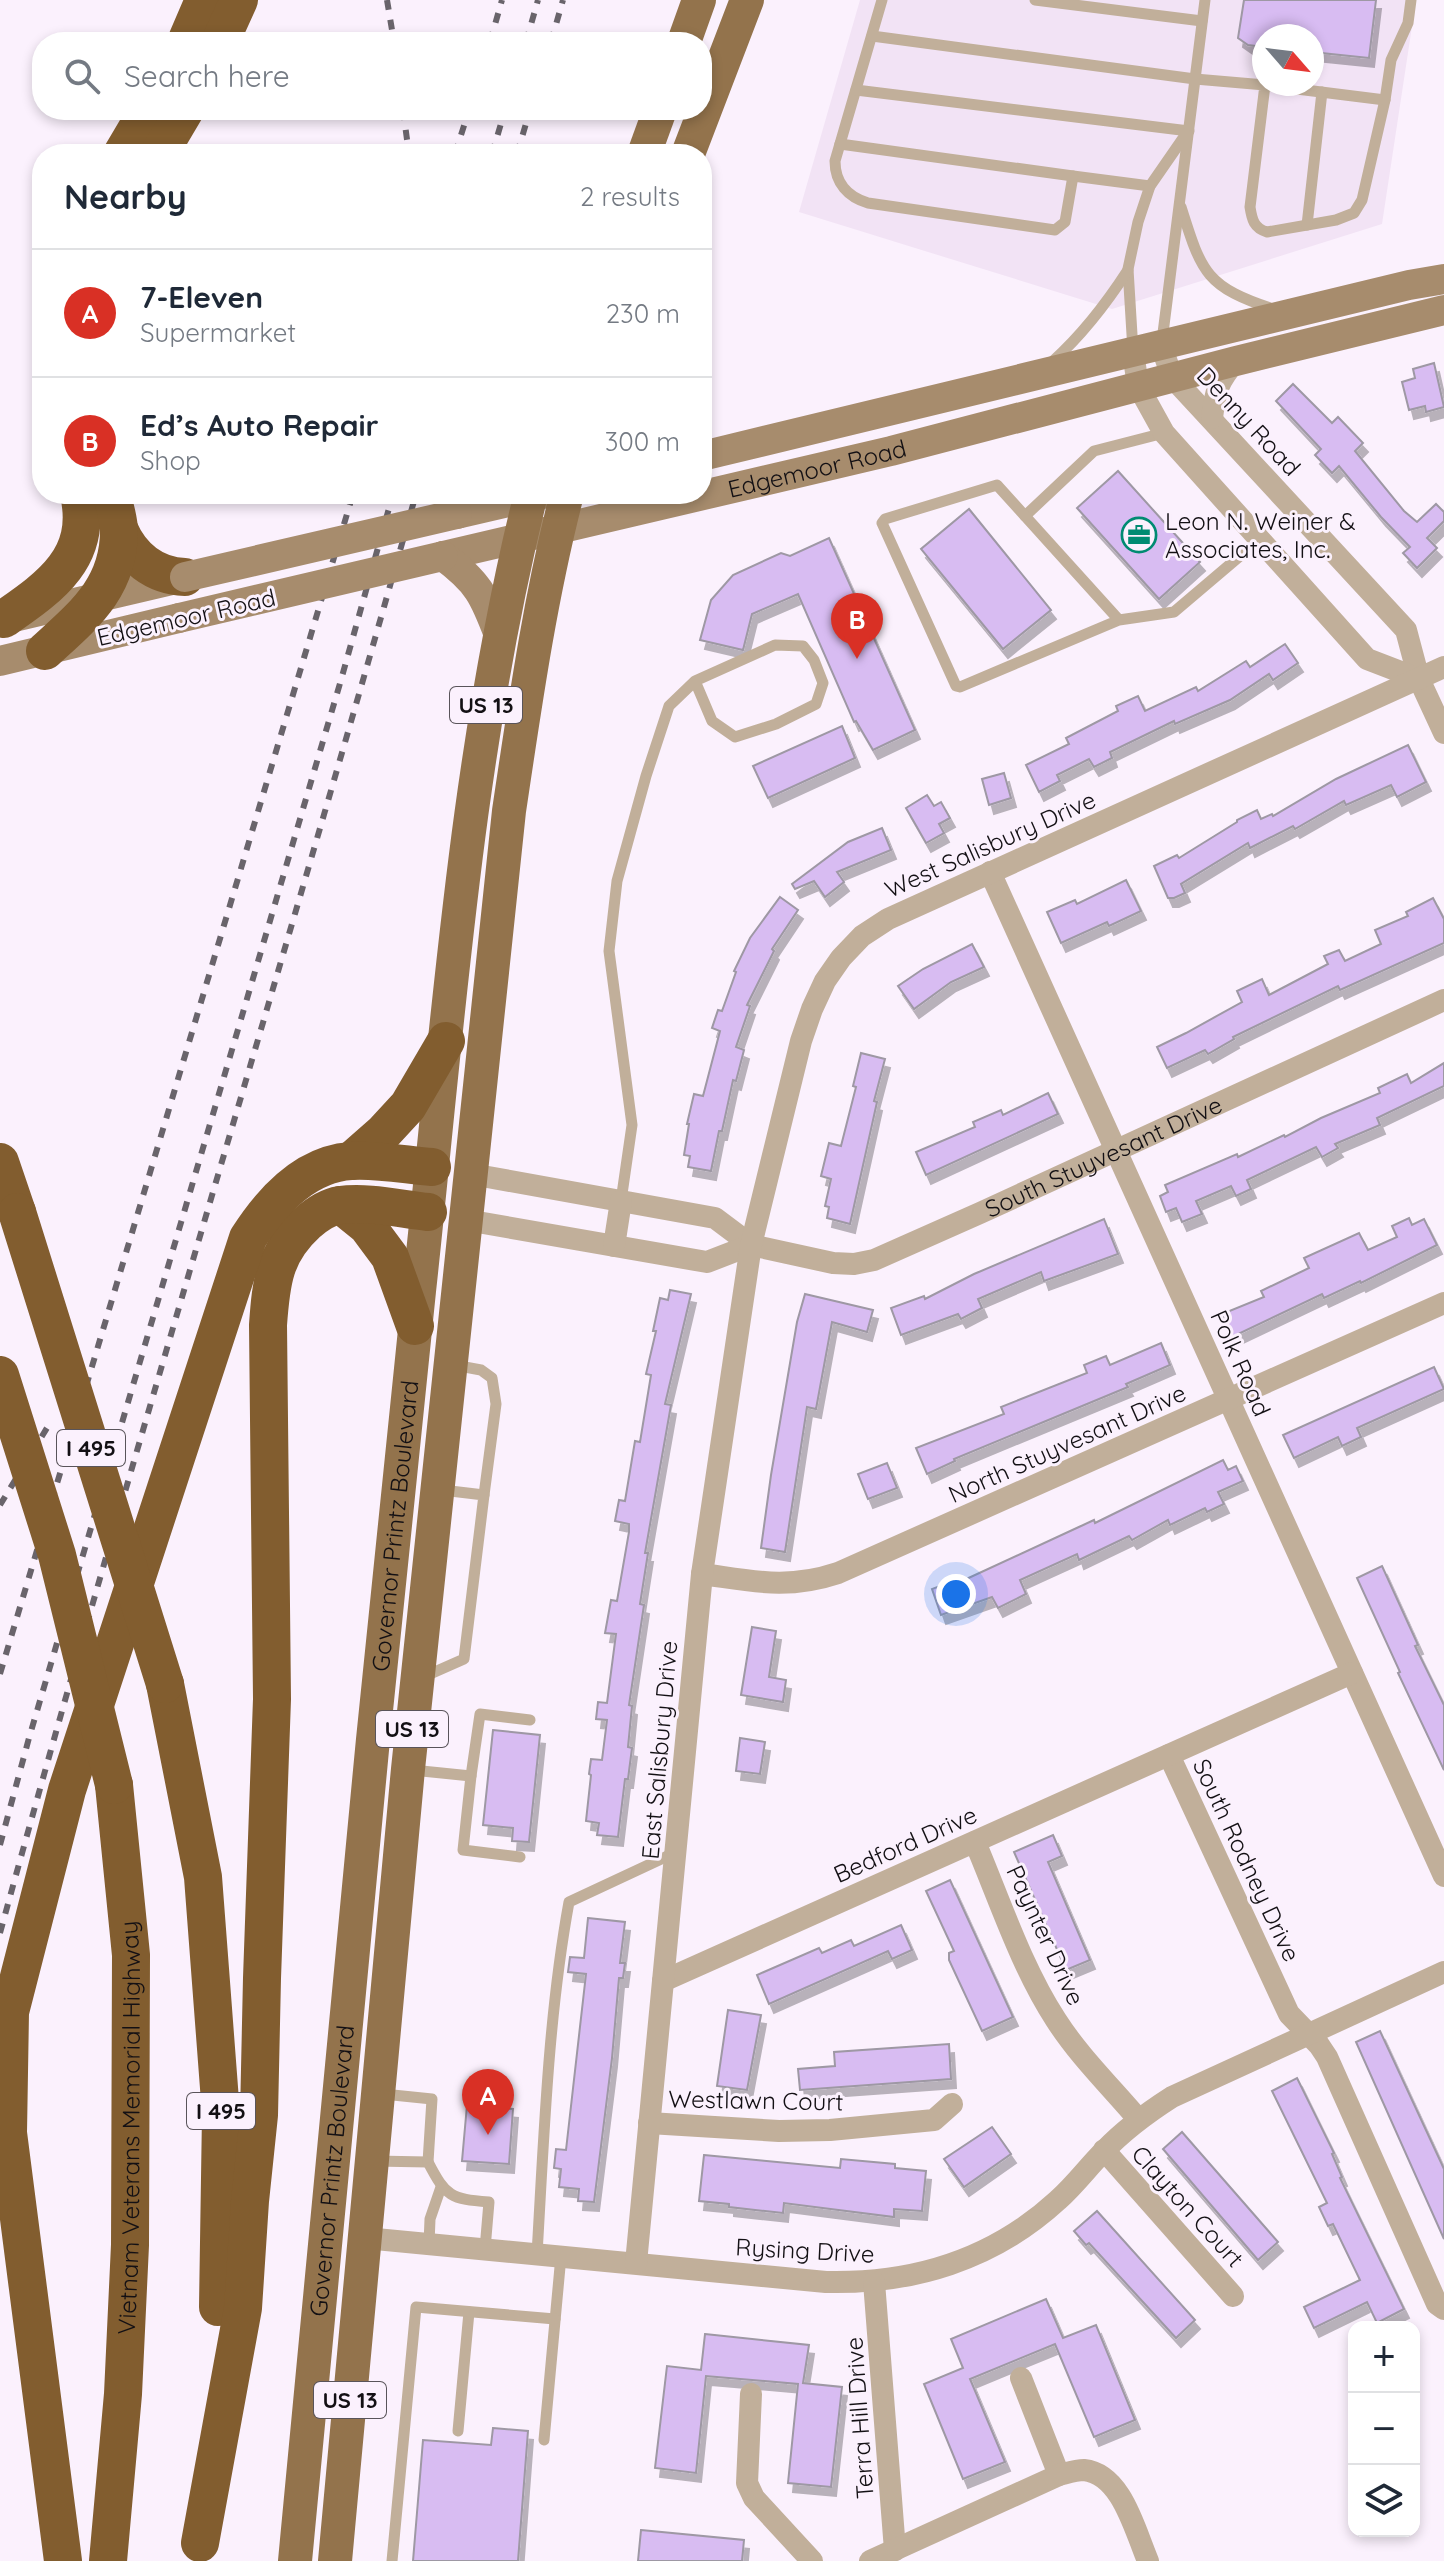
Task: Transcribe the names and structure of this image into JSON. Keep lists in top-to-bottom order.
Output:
{
  "streets": {
    "highway": ["I 495", "Vietnam Veterans Memorial Highway"],
    "main road": [
      "Edgemoor Road",
      "US 13",
      "South Stuyvesant Drive",
      "Governor Printz Boulevard"
    ],
    "street": [
      "Denny Road",
      "West Salisbury Drive",
      "Polk Road",
      "North Stuyvesant Drive",
      "East Salisbury Drive",
      "Bedford Drive",
      "South Rodney Drive",
      "Paynter Drive",
      "Westlawn Court",
      "Clayton Court",
      "Rysing Drive",
      "Terra Hill Drive"
    ]
  },
  "crossings": [
    ["Denny Road", "Edgemoor Road"],
    ["Denny Road", "West Salisbury Drive"],
    ["Edgemoor Road", "Governor Printz Boulevard"],
    ["West Salisbury Drive", "South Stuyvesant Drive"],
    ["West Salisbury Drive", "Polk Road"],
    ["West Salisbury Drive", "East Salisbury Drive"],
    ["South Stuyvesant Drive", "Polk Road"],
    ["South Stuyvesant Drive", "Governor Printz Boulevard"],
    ["South Stuyvesant Drive", "East Salisbury Drive"],
    ["Polk Road", "North Stuyvesant Drive"],
    ["Polk Road", "South Rodney Drive"],
    ["North Stuyvesant Drive", "East Salisbury Drive"],
    ["Governor Printz Boulevard", "Rysing Drive"],
    ["East Salisbury Drive", "Bedford Drive"],
    ["East Salisbury Drive", "Westlawn Court"],
    ["East Salisbury Drive", "Rysing Drive"],
    ["Bedford Drive", "South Rodney Drive"],
    ["Bedford Drive", "Paynter Drive"],
    ["South Rodney Drive", "Rysing Drive"],
    ["Paynter Drive", "Rysing Drive"],
    ["Clayton Court", "Rysing Drive"],
    ["Rysing Drive", "Terra Hill Drive"]
  ],
  "places": {
    "office": ["Leon N. Weiner & Associates, Inc."]
  },
  "north": "bottom right",
  "page": {
    "search": "Search here",
    "heading": ["Nearby", "2 results"],
    "list": [
      {
        "mark": "A",
        "name": "7-Eleven",
        "note": "Supermarket",
        "value": "230 m"
      },
      {
        "mark": "B",
        "name": "Ed’s Auto Repair",
        "note": "Shop",
        "value": "300 m"
      }
    ],
    "pins": ["B", "A"],
    "map_buttons": ["+", "−"]
  }
}
